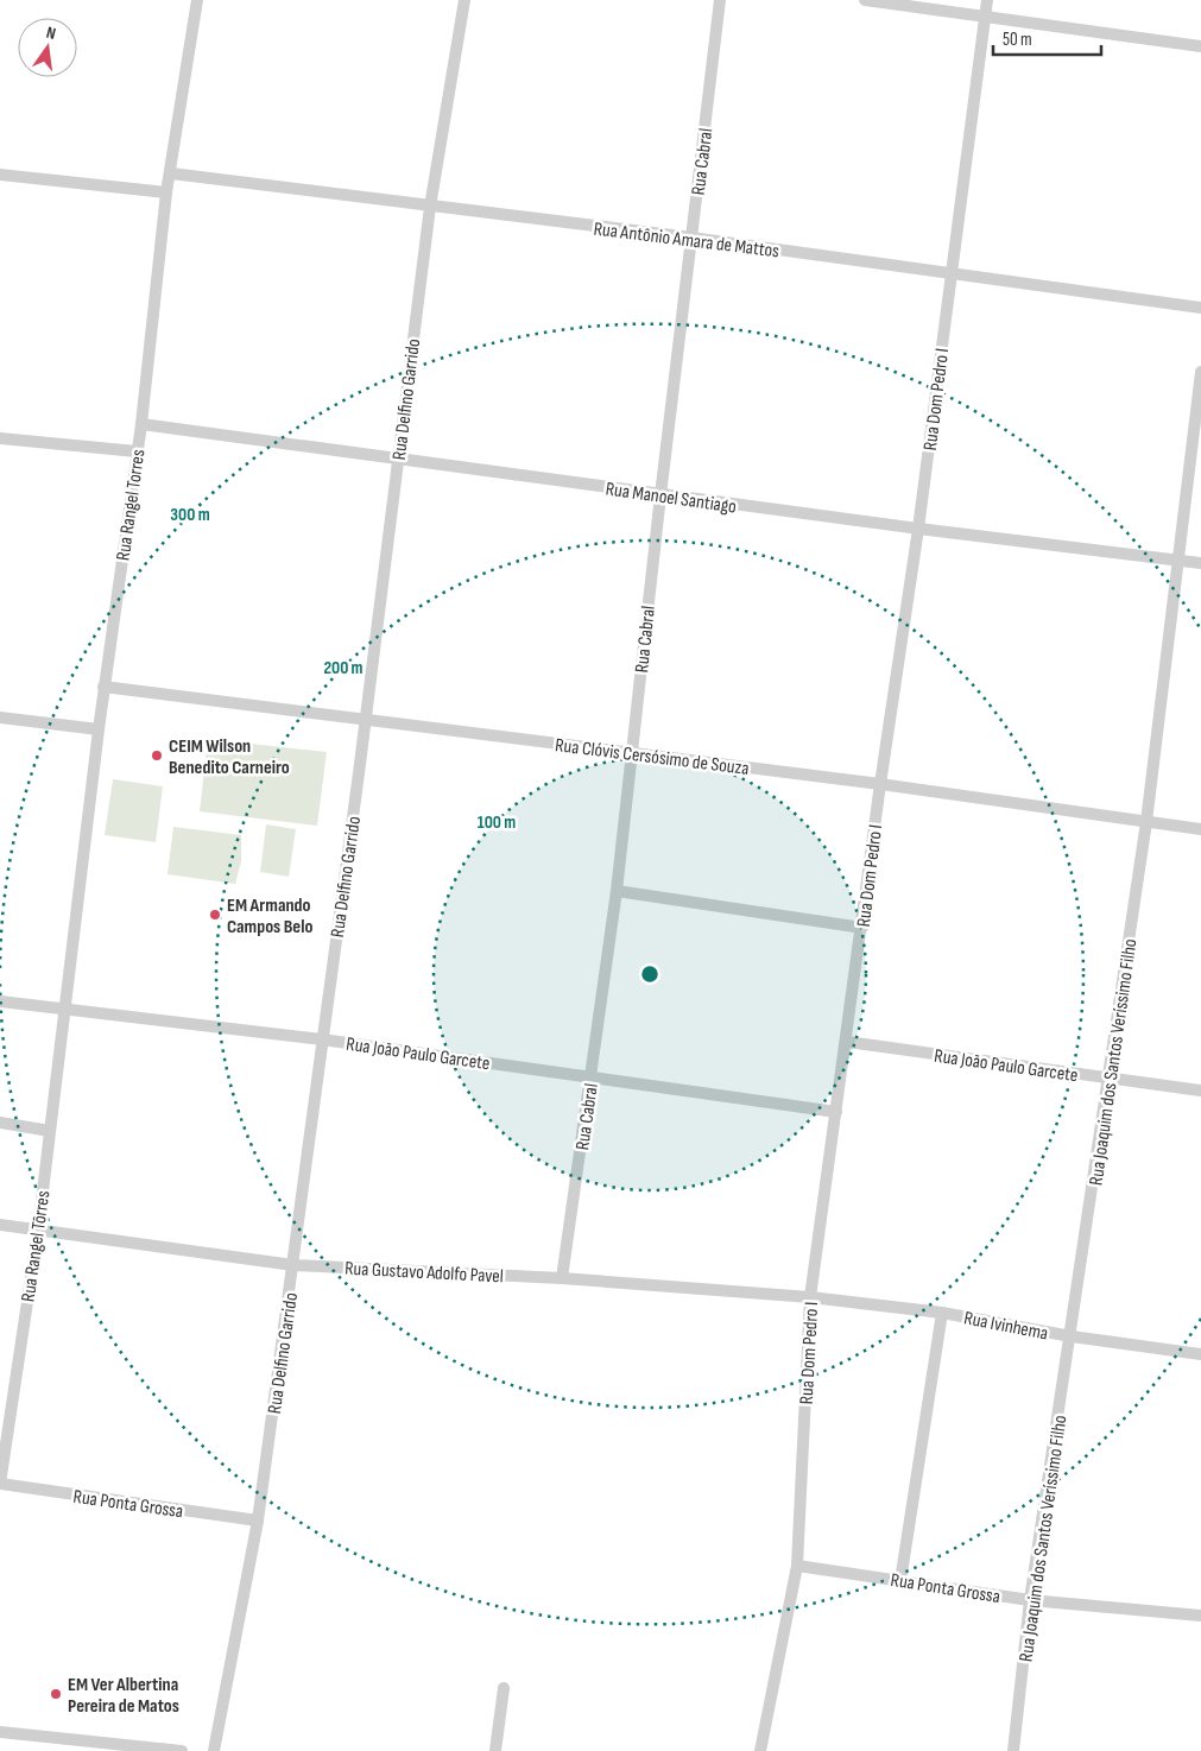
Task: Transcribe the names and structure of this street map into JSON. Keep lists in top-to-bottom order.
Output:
{
  "streets": {
    "street": [
      "Rua Cabral",
      "Rua Antônio Amara de Mattos",
      "Rua Delfino Garrido",
      "Rua Dom Pedro I",
      "Rua Manoel Santiago",
      "Rua Rangel Torres",
      "Rua Clóvis Cersósimo de Souza",
      "Rua João Paulo Garcete",
      "Rua Joaquim dos Santos Veríssimo Filho",
      "Rua Rangel Tôrres",
      "Rua Gustavo Adolfo Pavel",
      "Rua Ivinhema",
      "Rua Ponta Grossa"
    ]
  },
  "crossings": [
    ["Rua Cabral", "Rua Antônio Amara de Mattos"],
    ["Rua Cabral", "Rua Manoel Santiago"],
    ["Rua Cabral", "Rua Clóvis Cersósimo de Souza"],
    ["Rua Cabral", "Rua João Paulo Garcete"],
    ["Rua Cabral", "Rua Gustavo Adolfo Pavel"],
    ["Rua Antônio Amara de Mattos", "Rua Delfino Garrido"],
    ["Rua Antônio Amara de Mattos", "Rua Dom Pedro I"],
    ["Rua Antônio Amara de Mattos", "Rua Rangel Torres"],
    ["Rua Delfino Garrido", "Rua Manoel Santiago"],
    ["Rua Delfino Garrido", "Rua Clóvis Cersósimo de Souza"],
    ["Rua Delfino Garrido", "Rua João Paulo Garcete"],
    ["Rua Delfino Garrido", "Rua Gustavo Adolfo Pavel"],
    ["Rua Delfino Garrido", "Rua Ponta Grossa"],
    ["Rua Dom Pedro I", "Rua Manoel Santiago"],
    ["Rua Dom Pedro I", "Rua Clóvis Cersósimo de Souza"],
    ["Rua Dom Pedro I", "Rua João Paulo Garcete"],
    ["Rua Dom Pedro I", "Rua Gustavo Adolfo Pavel"],
    ["Rua Dom Pedro I", "Rua Ivinhema"],
    ["Rua Dom Pedro I", "Rua Ponta Grossa"],
    ["Rua Manoel Santiago", "Rua Rangel Torres"],
    ["Rua Manoel Santiago", "Rua Joaquim dos Santos Veríssimo Filho"],
    ["Rua Rangel Torres", "Rua Clóvis Cersósimo de Souza"],
    ["Rua Rangel Torres", "Rua João Paulo Garcete"],
    ["Rua Rangel Torres", "Rua Rangel Tôrres"],
    ["Rua Clóvis Cersósimo de Souza", "Rua Joaquim dos Santos Veríssimo Filho"],
    ["Rua João Paulo Garcete", "Rua Joaquim dos Santos Veríssimo Filho"],
    ["Rua João Paulo Garcete", "Rua Rangel Tôrres"],
    ["Rua Joaquim dos Santos Veríssimo Filho", "Rua Ivinhema"],
    ["Rua Joaquim dos Santos Veríssimo Filho", "Rua Ponta Grossa"],
    ["Rua Rangel Tôrres", "Rua Gustavo Adolfo Pavel"],
    ["Rua Rangel Tôrres", "Rua Ponta Grossa"],
    ["Rua Gustavo Adolfo Pavel", "Rua Ivinhema"]
  ],
  "places": ["CEIM Wilson Benedito Carneiro", "EM Armando Campos Belo", "EM Ver Albertina Pereira de Matos"],
  "scale_bar": "50 m",
  "north": "top",
  "rings": ["300 m", "200 m", "100 m"]
}
